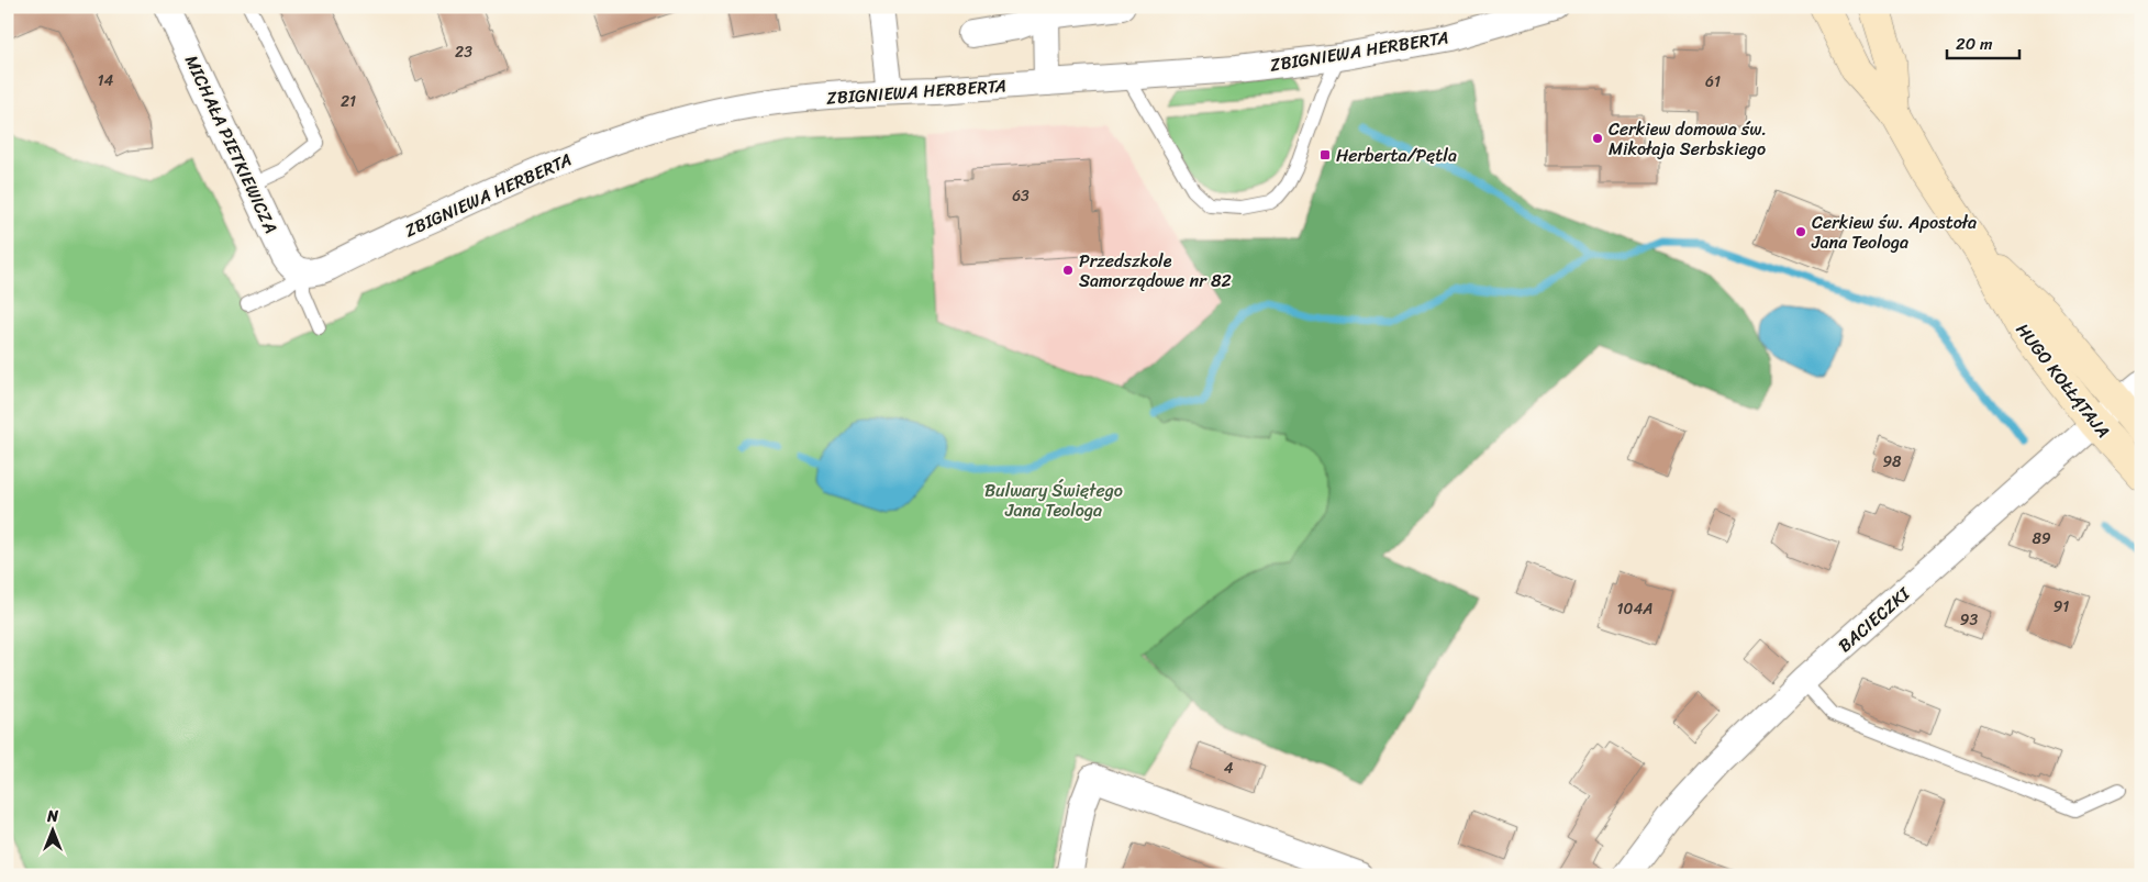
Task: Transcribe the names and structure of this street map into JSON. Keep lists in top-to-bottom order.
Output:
{
  "streets": {
    "street": [
      "ZBIGNIEWA HERBERTA",
      "MICHAŁA PIETKIEWICZA",
      "HUGO KOŁŁĄTAJA",
      "BACIECZKI"
    ]
  },
  "crossings": [
    ["ZBIGNIEWA HERBERTA", "MICHAŁA PIETKIEWICZA"],
    ["HUGO KOŁŁĄTAJA", "BACIECZKI"]
  ],
  "parks": ["Bulwary Świętego Jana Teologa"],
  "places": {
    "other": ["Cerkiew domowa św. Mikołaja Serbskiego", "Cerkiew św. Apostoła Jana Teologa", "Przedszkole Samorządowe nr 82"],
    "transit": ["Herberta/Pętla"]
  },
  "house_numbers": [
    "23",
    "14",
    "61",
    "21",
    "63",
    "98",
    "89",
    "91",
    "104A",
    "93",
    "4"
  ],
  "scale_bar": "20 m",
  "north": "top"
}
